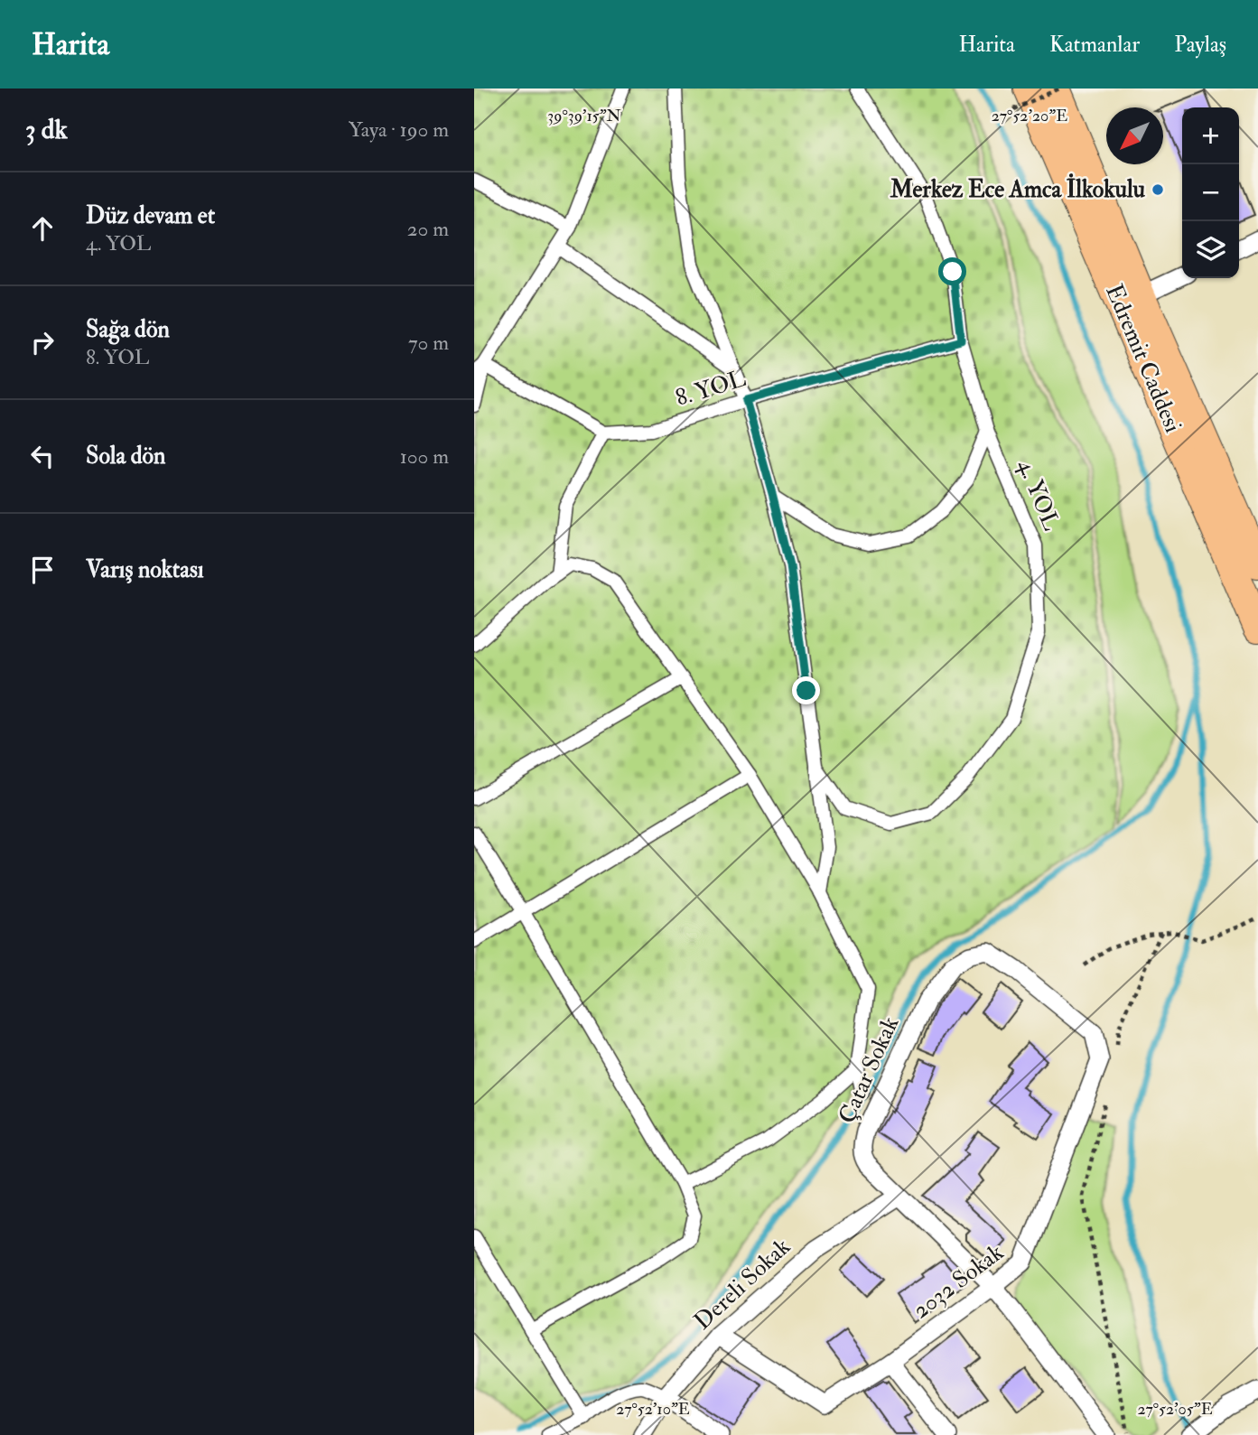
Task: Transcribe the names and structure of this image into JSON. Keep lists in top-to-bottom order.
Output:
{
  "streets": {
    "highway": ["Edremit Caddesi"],
    "street": [
      "8. YOL",
      "4. YOL",
      "Çatar Sokak",
      "2032 Sokak",
      "Dereli Sokak"
    ]
  },
  "crossings": [
    ["8. YOL", "4. YOL"],
    ["Çatar Sokak", "2032 Sokak"],
    ["Çatar Sokak", "Dereli Sokak"],
    ["2032 Sokak", "Dereli Sokak"]
  ],
  "places": ["Merkez Ece Amca İlkokulu"],
  "north": "bottom left",
  "page": {
    "header": "Harita",
    "nav": ["Harita", "Katmanlar", "Paylaş"],
    "heading": ["3 dk", "Yaya · 190 m"],
    "map_buttons": ["+", "−"],
    "list": [
      ["Düz devam et", "4. YOL", "20 m"],
      ["Sağa dön", "8. YOL", "70 m"],
      ["Sola dön", "100 m"],
      "Varış noktası"
    ]
  },
  "coordinates": [
    "27°52'20\"E",
    "39°39'15\"N",
    "27°52'10\"E",
    "27°52'05\"E"
  ]
}
